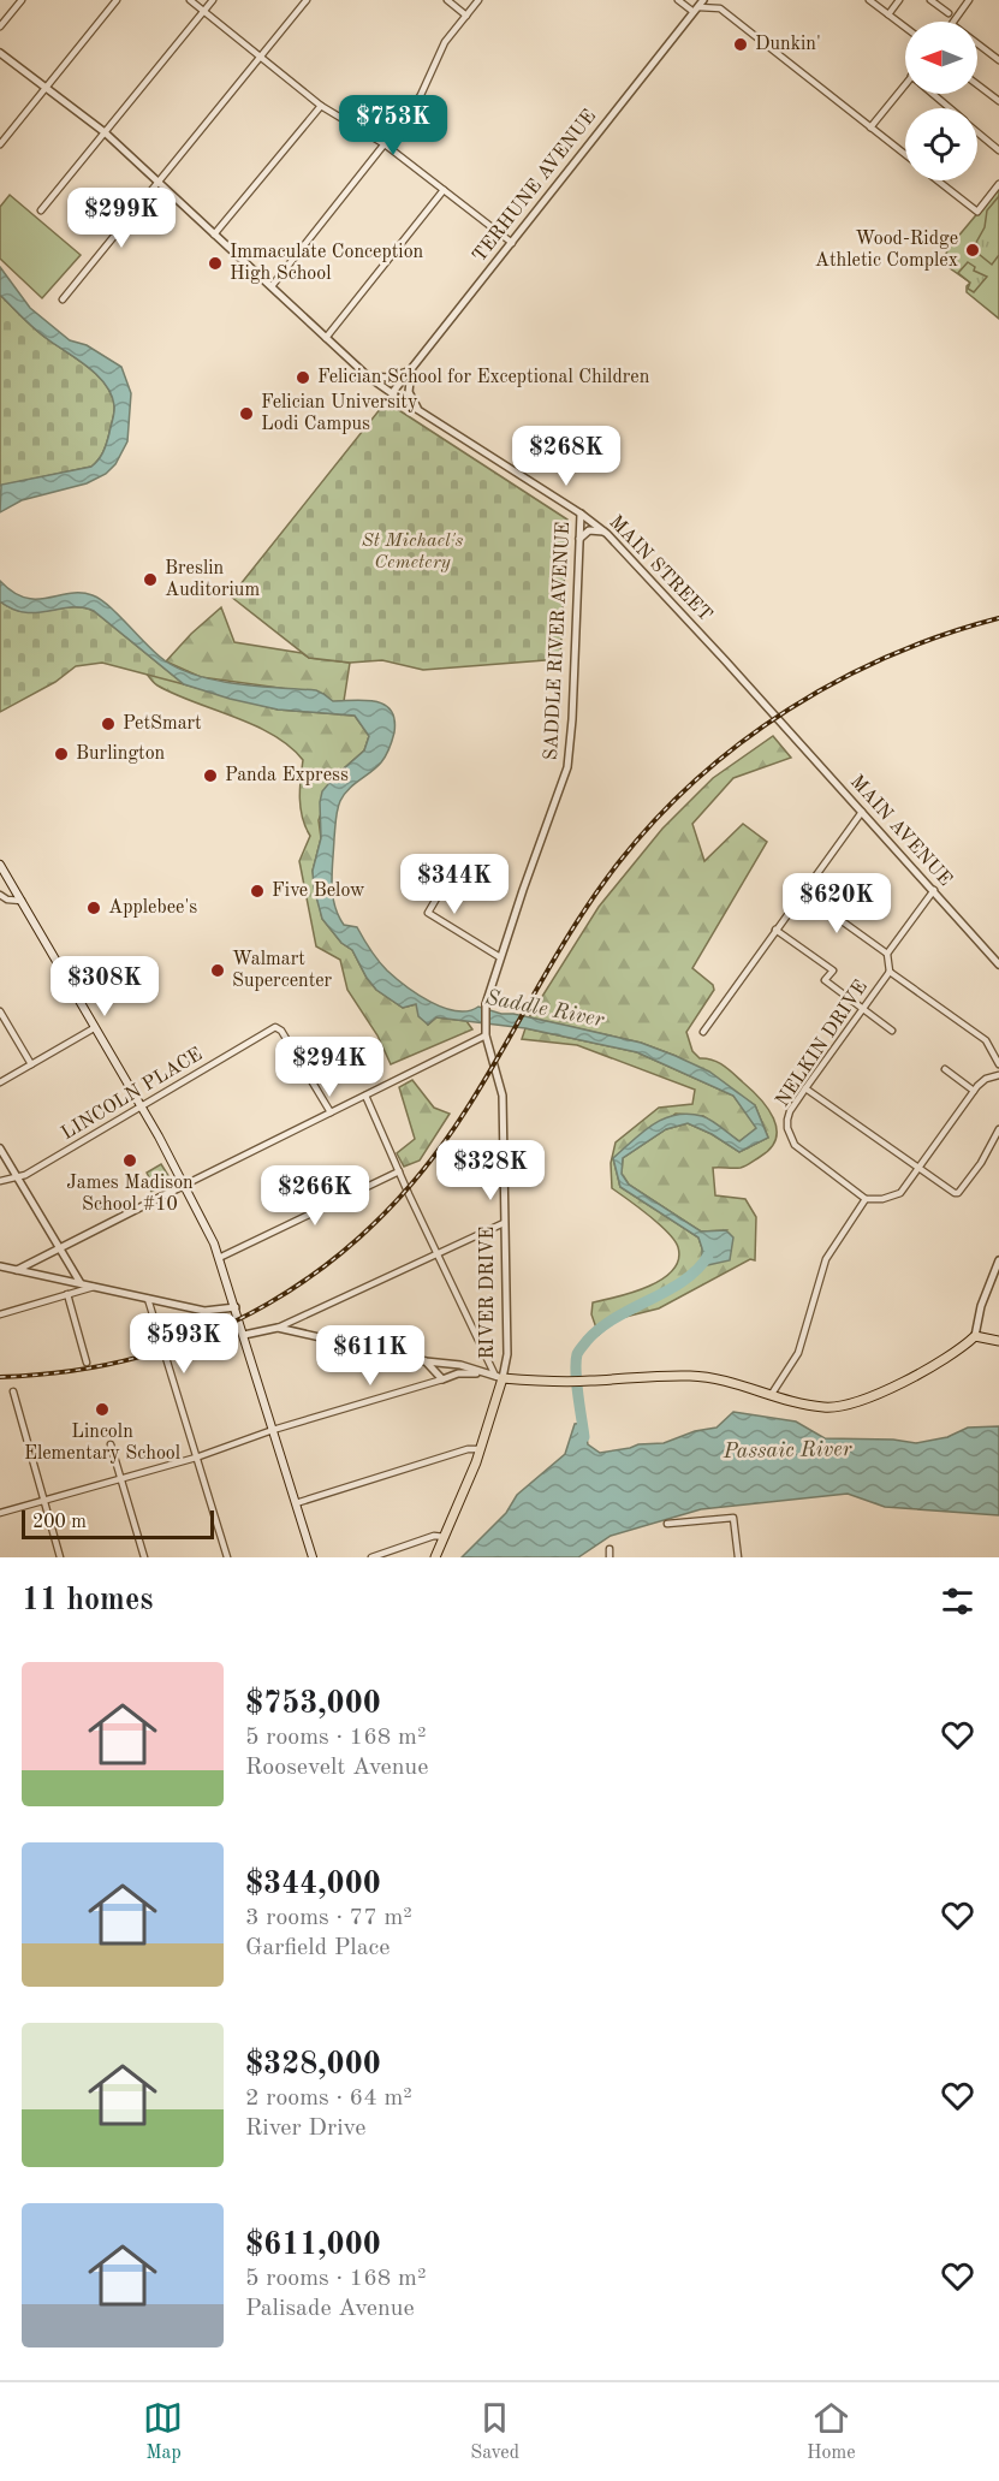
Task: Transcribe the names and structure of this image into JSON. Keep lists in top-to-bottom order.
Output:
{
  "streets": {
    "main road": ["RIVER DRIVE"],
    "street": [
      "TERHUNE AVENUE",
      "MAIN STREET",
      "SADDLE RIVER AVENUE",
      "MAIN AVENUE",
      "NELKIN DRIVE",
      "LINCOLN PLACE"
    ]
  },
  "crossings": [
    ["TERHUNE AVENUE", "MAIN STREET"],
    ["MAIN STREET", "SADDLE RIVER AVENUE"],
    ["MAIN STREET", "MAIN AVENUE"],
    ["SADDLE RIVER AVENUE", "RIVER DRIVE"]
  ],
  "water": ["Saddle River", "Passaic River"],
  "parks": ["St Michael's Cemetery"],
  "places": [
    "Dunkin'",
    "Wood-Ridge Athletic Complex",
    "Immaculate Conception High School",
    "Felician School for Exceptional Children",
    "Felician University Lodi Campus",
    "Breslin Auditorium",
    "PetSmart",
    "Burlington",
    "Panda Express",
    "Five Below",
    "Applebee's",
    "Walmart Supercenter",
    "James Madison School #10",
    "Lincoln Elementary School"
  ],
  "scale_bar": "200 m",
  "north": "left",
  "page": {
    "price": [
      "$753K",
      "$299K",
      "$268K",
      "$344K",
      "$620K",
      "$308K",
      "$294K",
      "$328K",
      "$266K",
      "$593K",
      "$611K"
    ],
    "scale": "200 m",
    "heading": "11 homes",
    "list": [
      {
        "name": "$753,000",
        "note": "5 rooms · 168 m² · Roosevelt Avenue"
      },
      {
        "name": "$344,000",
        "note": "3 rooms · 77 m² · Garfield Place"
      },
      {
        "name": "$328,000",
        "note": "2 rooms · 64 m² · River Drive"
      },
      {
        "name": "$611,000",
        "note": "5 rooms · 168 m² · Palisade Avenue"
      }
    ],
    "tabs": ["Map", "Saved", "Home"]
  }
}
